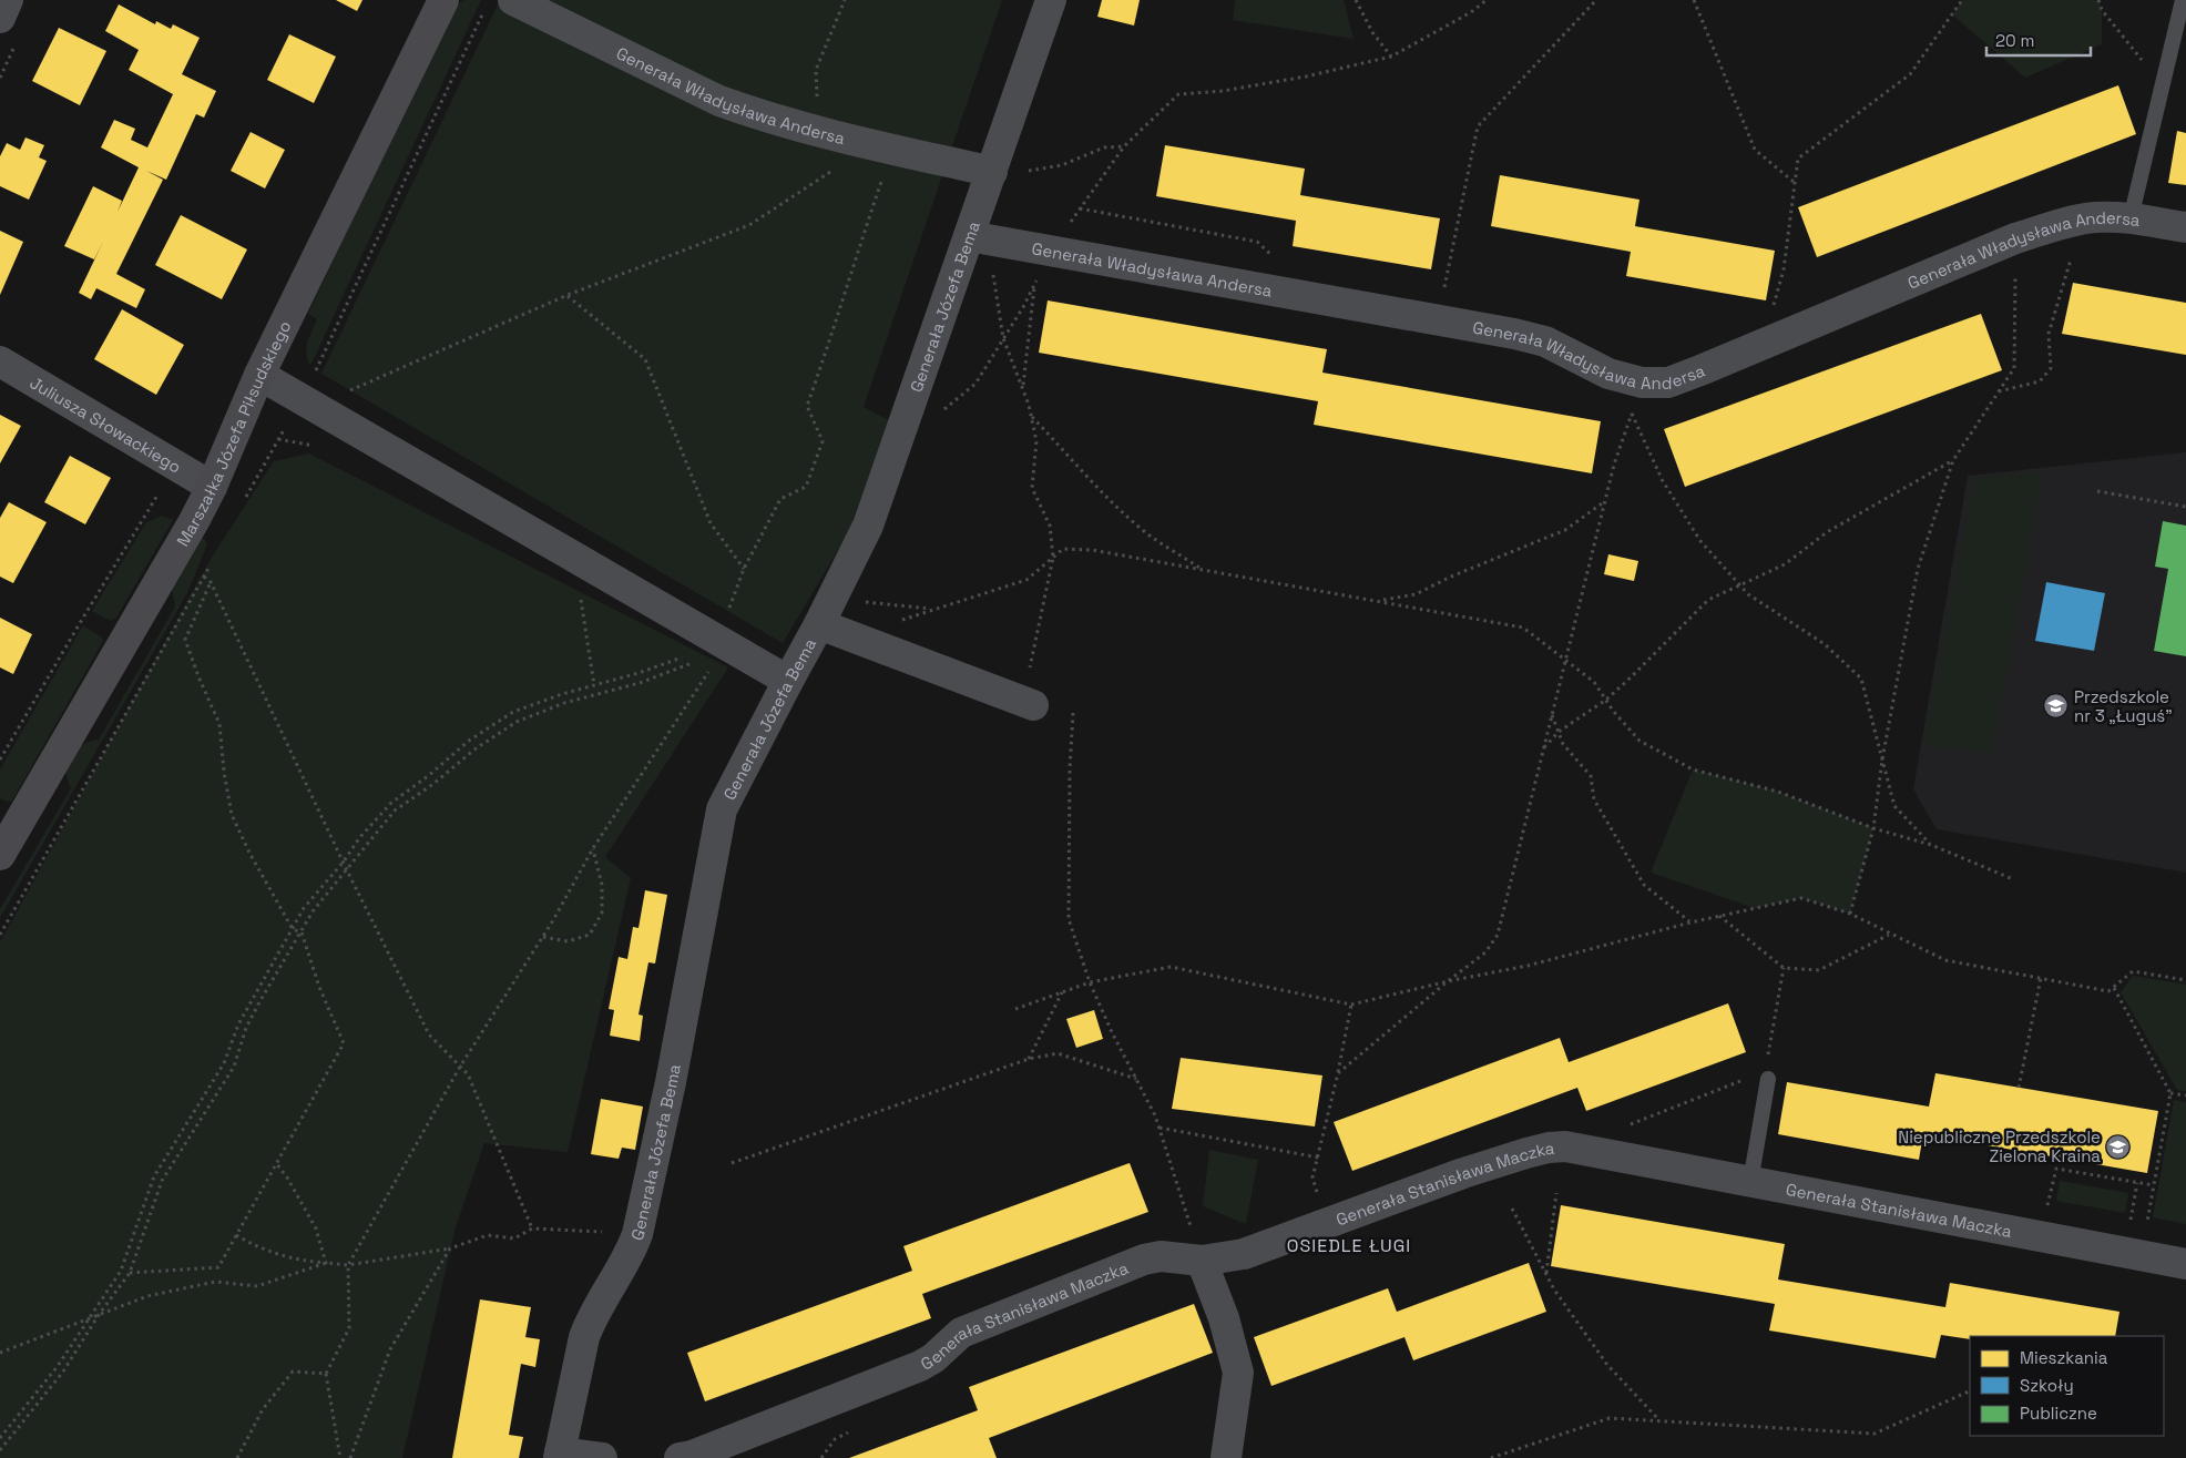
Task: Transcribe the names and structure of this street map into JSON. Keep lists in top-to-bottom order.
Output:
{
  "streets": {
    "street": [
      "Generała Władysława Andersa",
      "Generała Józefa Bema",
      "Juliusza Słowackiego",
      "Marszałka Józefa Piłsudskiego",
      "Generała Stanisława Maczka"
    ]
  },
  "crossings": [
    ["Generała Władysława Andersa", "Generała Józefa Bema"],
    ["Juliusza Słowackiego", "Marszałka Józefa Piłsudskiego"]
  ],
  "districts": ["OSIEDLE ŁUGI"],
  "places": {
    "school or university": ["Przedszkole nr 3 „Ługuś”", "Niepubliczne Przedszkole Zielona Kraina"]
  },
  "legend": ["Mieszkania", "Szkoły", "Publiczne"],
  "scale_bar": "20 m"
}
